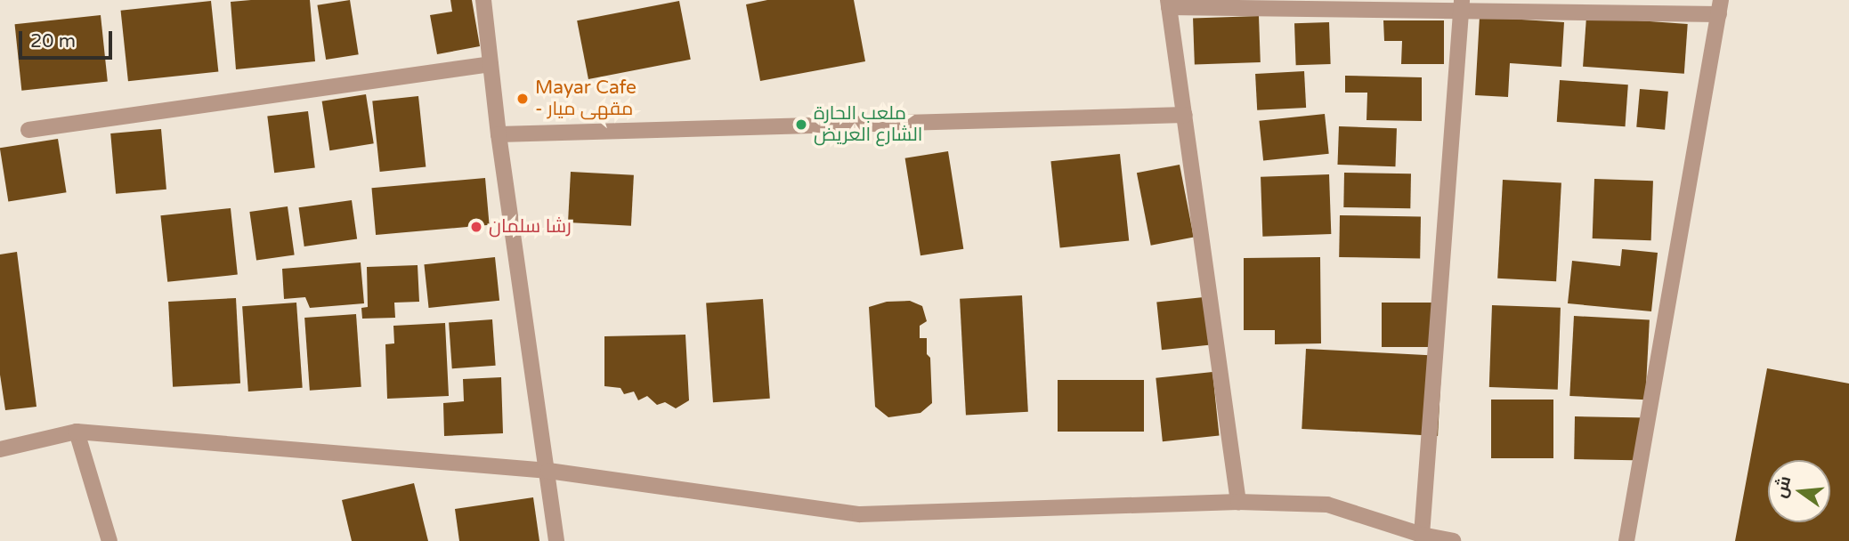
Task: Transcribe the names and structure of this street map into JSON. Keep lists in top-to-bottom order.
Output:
{
  "places": ["Mayar Cafe - مقهى ميار", "ملعب الحارة الشارع العريض", "رشا سلمان"],
  "scale_bar": "20 m",
  "north": "left"
}
